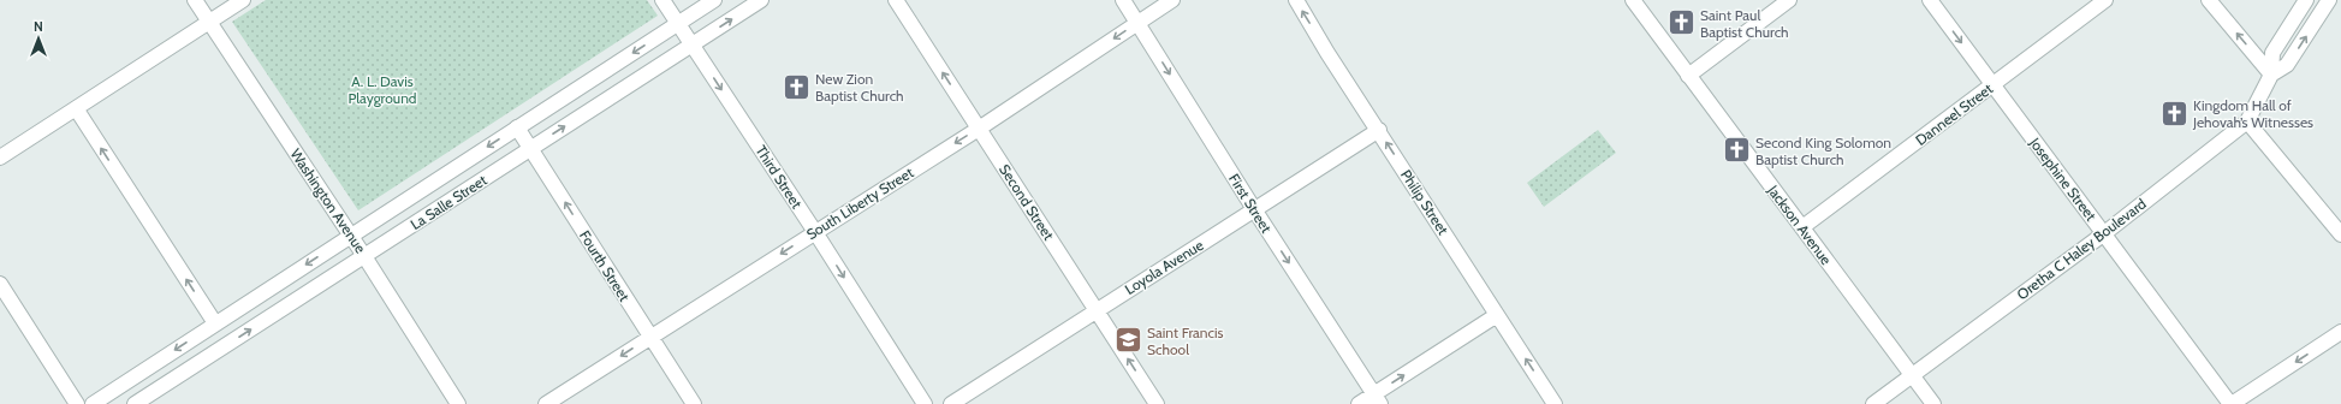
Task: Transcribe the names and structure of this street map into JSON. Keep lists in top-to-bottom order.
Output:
{
  "streets": {
    "street": [
      "Danneel Street",
      "Third Street",
      "Josephine Street",
      "Washington Avenue",
      "La Salle Street",
      "Second Street",
      "Philip Street",
      "South Liberty Street",
      "First Street",
      "Jackson Avenue",
      "Oretha C Haley Boulevard",
      "Fourth Street",
      "Loyola Avenue"
    ]
  },
  "crossings": [
    ["Danneel Street", "Josephine Street"],
    ["Danneel Street", "Jackson Avenue"],
    ["Third Street", "La Salle Street"],
    ["Third Street", "South Liberty Street"],
    ["Josephine Street", "Oretha C Haley Boulevard"],
    ["Washington Avenue", "La Salle Street"],
    ["La Salle Street", "Fourth Street"],
    ["Second Street", "South Liberty Street"],
    ["Second Street", "Loyola Avenue"],
    ["Philip Street", "Loyola Avenue"],
    ["South Liberty Street", "First Street"],
    ["South Liberty Street", "Fourth Street"],
    ["First Street", "Loyola Avenue"],
    ["Jackson Avenue", "Oretha C Haley Boulevard"]
  ],
  "one_way": [
    "Third Street",
    "Second Street",
    "Philip Street",
    "South Liberty Street",
    "First Street",
    "Fourth Street"
  ],
  "parks": ["A. L. Davis Playground"],
  "places": {
    "church": [
      "Saint Paul Baptist Church",
      "New Zion Baptist Church",
      "Kingdom Hall of Jehovah’s Witnesses",
      "Second King Solomon Baptist Church"
    ],
    "school or university": ["Saint Francis School"]
  },
  "north": "top"
}
